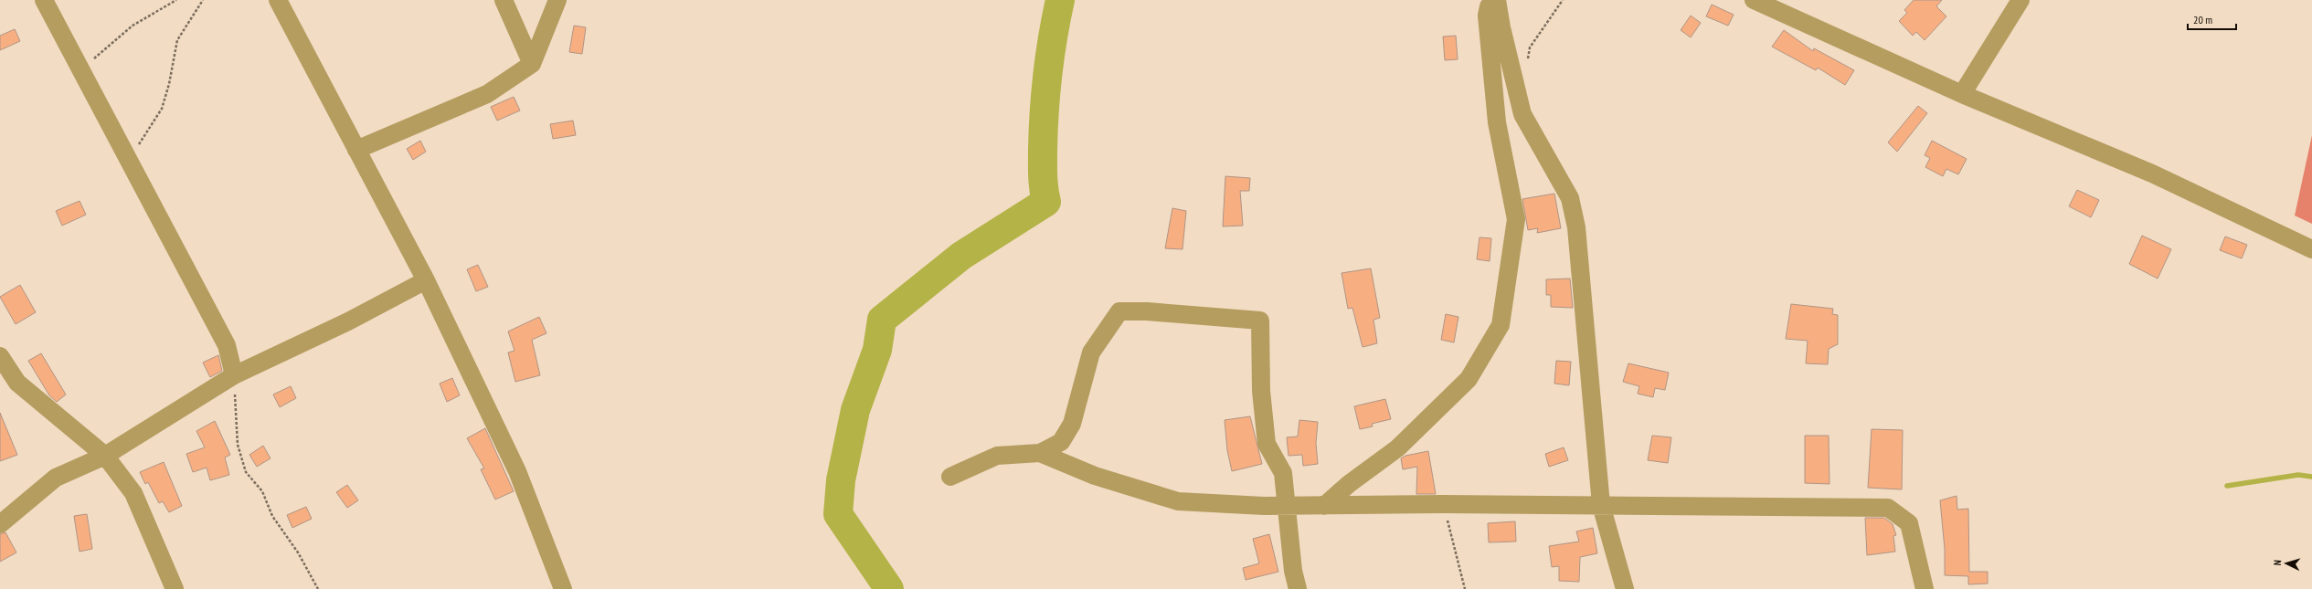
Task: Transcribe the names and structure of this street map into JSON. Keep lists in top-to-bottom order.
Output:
{
  "scale_bar": "20 m",
  "north": "left"
}
